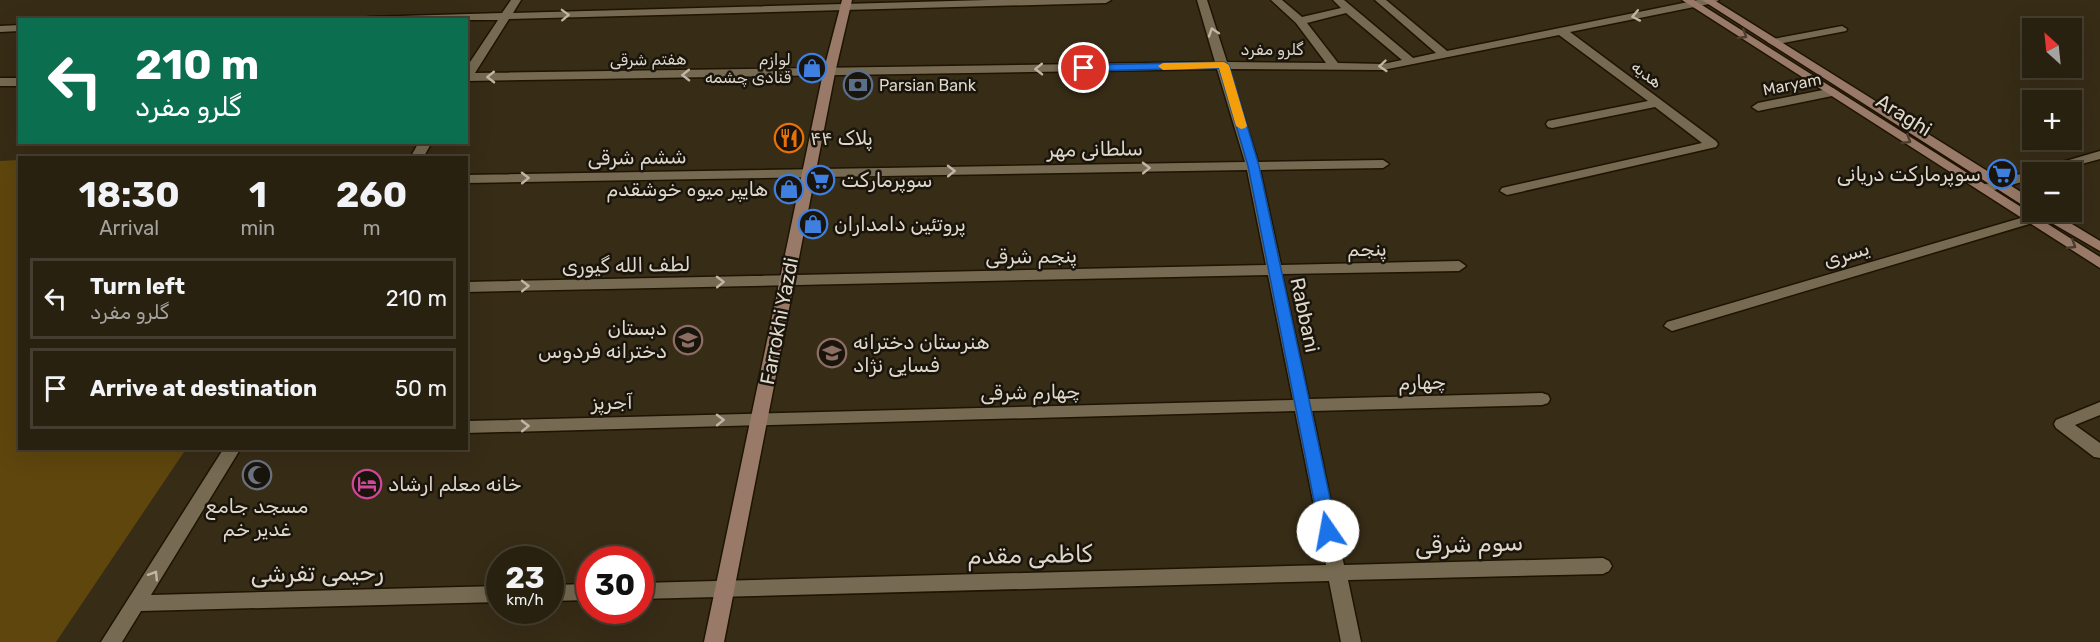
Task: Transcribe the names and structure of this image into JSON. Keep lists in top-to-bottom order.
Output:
{
  "streets": {
    "main road": ["Araghi", "Farrokhi Yazdi"],
    "street": [
      "گلرو مفرد",
      "هفتم شرقی",
      "هدیه",
      "Maryam",
      "سلطانی مهر",
      "ششم شرقی",
      "پنجم",
      "یسری",
      "پنجم شرقی",
      "لطف الله گیوری",
      "Rabbani",
      "چهارم",
      "چهارم شرقی",
      "آجرپز",
      "سوم شرقی",
      "کاظمی مقدم",
      "رحیمی تفرشی"
    ]
  },
  "crossings": [
    ["گلرو مفرد", "هفتم شرقی"],
    ["گلرو مفرد", "هدیه"],
    ["گلرو مفرد", "Araghi"],
    ["گلرو مفرد", "Rabbani"],
    ["گلرو مفرد", "Farrokhi Yazdi"],
    ["هفتم شرقی", "Farrokhi Yazdi"],
    ["Maryam", "Araghi"],
    ["سلطانی مهر", "ششم شرقی"],
    ["سلطانی مهر", "Rabbani"],
    ["سلطانی مهر", "Farrokhi Yazdi"],
    ["ششم شرقی", "Farrokhi Yazdi"],
    ["پنجم", "پنجم شرقی"],
    ["پنجم", "Rabbani"],
    ["پنجم شرقی", "لطف الله گیوری"],
    ["پنجم شرقی", "Rabbani"],
    ["پنجم شرقی", "Farrokhi Yazdi"],
    ["لطف الله گیوری", "Farrokhi Yazdi"],
    ["Rabbani", "چهارم"],
    ["Rabbani", "چهارم شرقی"],
    ["Rabbani", "سوم شرقی"],
    ["Rabbani", "کاظمی مقدم"],
    ["Farrokhi Yazdi", "چهارم شرقی"],
    ["Farrokhi Yazdi", "آجرپز"],
    ["Farrokhi Yazdi", "کاظمی مقدم"],
    ["چهارم", "چهارم شرقی"],
    ["چهارم شرقی", "آجرپز"],
    ["سوم شرقی", "کاظمی مقدم"]
  ],
  "one_way": [
    "سلطانی مهر",
    "ششم شرقی",
    "لطف الله گیوری",
    "آجرپز"
  ],
  "places": {
    "shop": ["لوازم قنادی چشمه", "هایپر میوه خوشقدم", "پروتئین دامداران"],
    "bank": ["Parsian Bank"],
    "restaurant": ["پلاک ۴۴"],
    "supermarket": ["سوپرمارکت دریانی", "سوپرمارکت"],
    "school or university": ["دبستان دخترانه فردوس", "هنرستان دخترانه فسایی نژاد"],
    "mosque": ["مسجد جامع غدیر خم"],
    "hotel": ["خانه معلم ارشاد"]
  },
  "north": "top left",
  "page": {
    "map_buttons": ["+", "−"],
    "turn": ["210 m", "گلرو مفرد"],
    "eta": [
      "18:30",
      "Arrival",
      "1",
      "min",
      "260",
      "m"
    ],
    "list": [
      {
        "name": "Turn left",
        "note": "گلرو مفرد",
        "value": "210 m"
      },
      {
        "name": "Arrive at destination",
        "value": "50 m"
      }
    ],
    "speed": "23 km/h",
    "limit": "30"
  }
}
